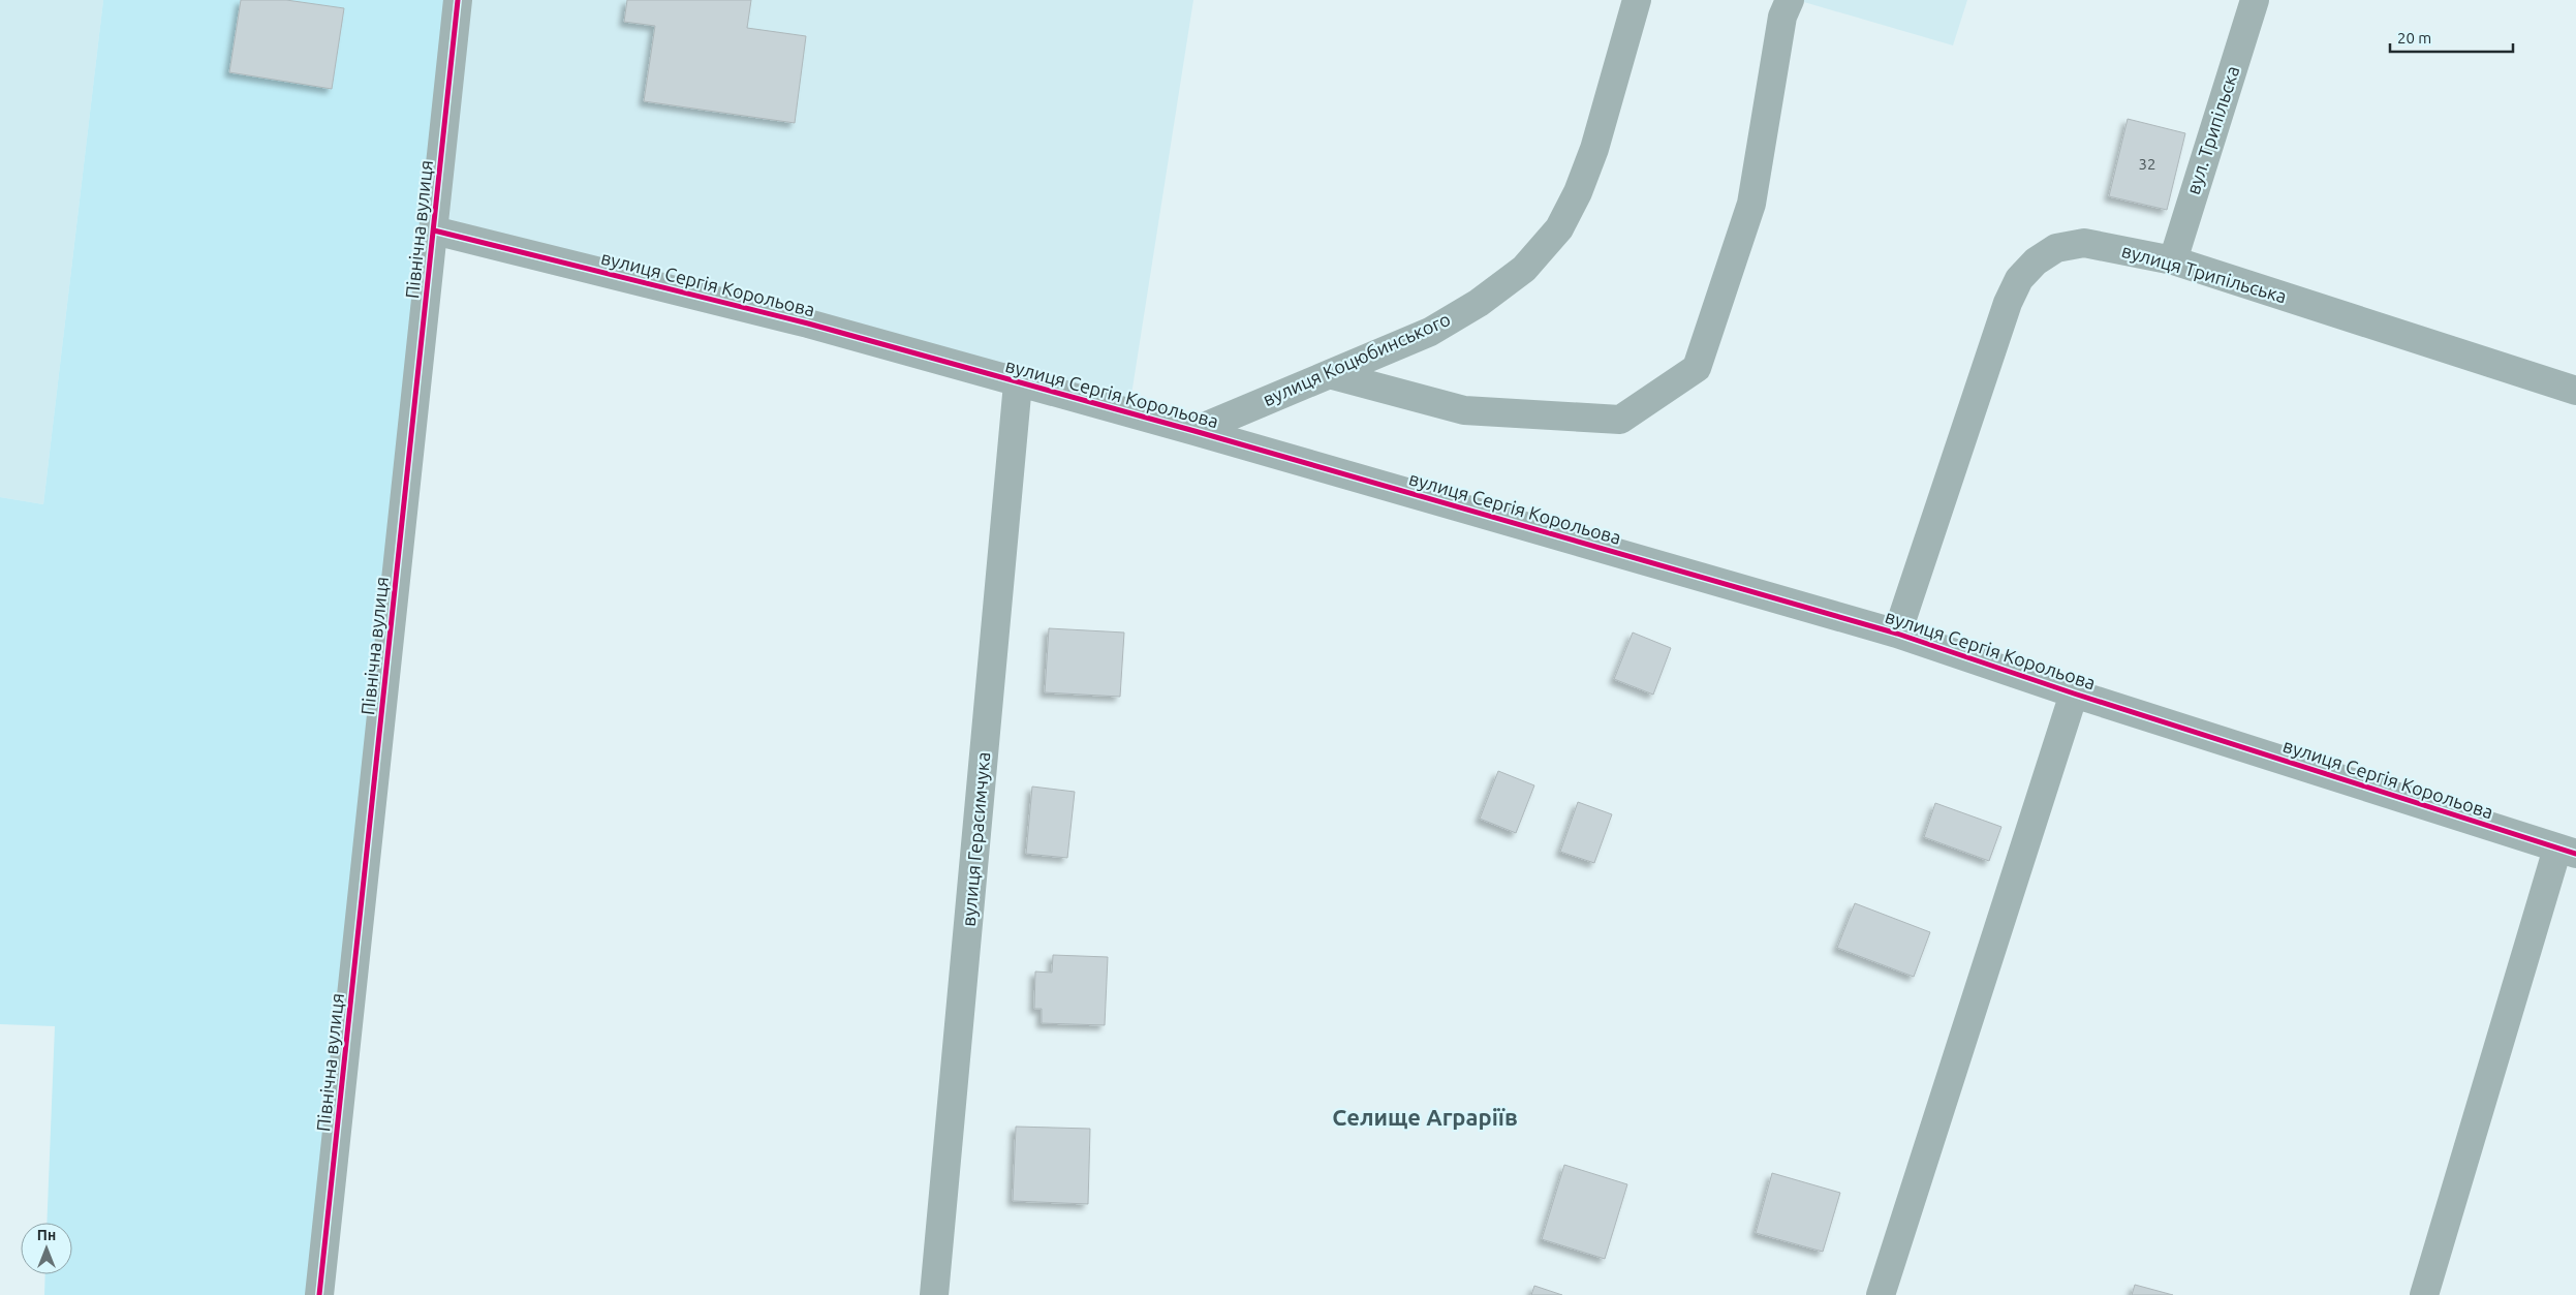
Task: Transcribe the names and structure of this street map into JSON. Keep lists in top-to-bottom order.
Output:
{
  "streets": {
    "street": [
      "вул. Трипільска",
      "Північна вулиця",
      "вулиця Трипільська",
      "вулиця Сергія Корольова",
      "вулиця Коцюбинського",
      "вулиця Герасимчука"
    ]
  },
  "crossings": [
    ["вул. Трипільска", "вулиця Трипільська"],
    ["Північна вулиця", "вулиця Сергія Корольова"],
    ["вулиця Трипільська", "вулиця Сергія Корольова"],
    ["вулиця Сергія Корольова", "вулиця Коцюбинського"],
    ["вулиця Сергія Корольова", "вулиця Герасимчука"]
  ],
  "districts": ["Селище Аграріїв"],
  "house_numbers": ["32"],
  "scale_bar": "20 m",
  "north": "top"
}
